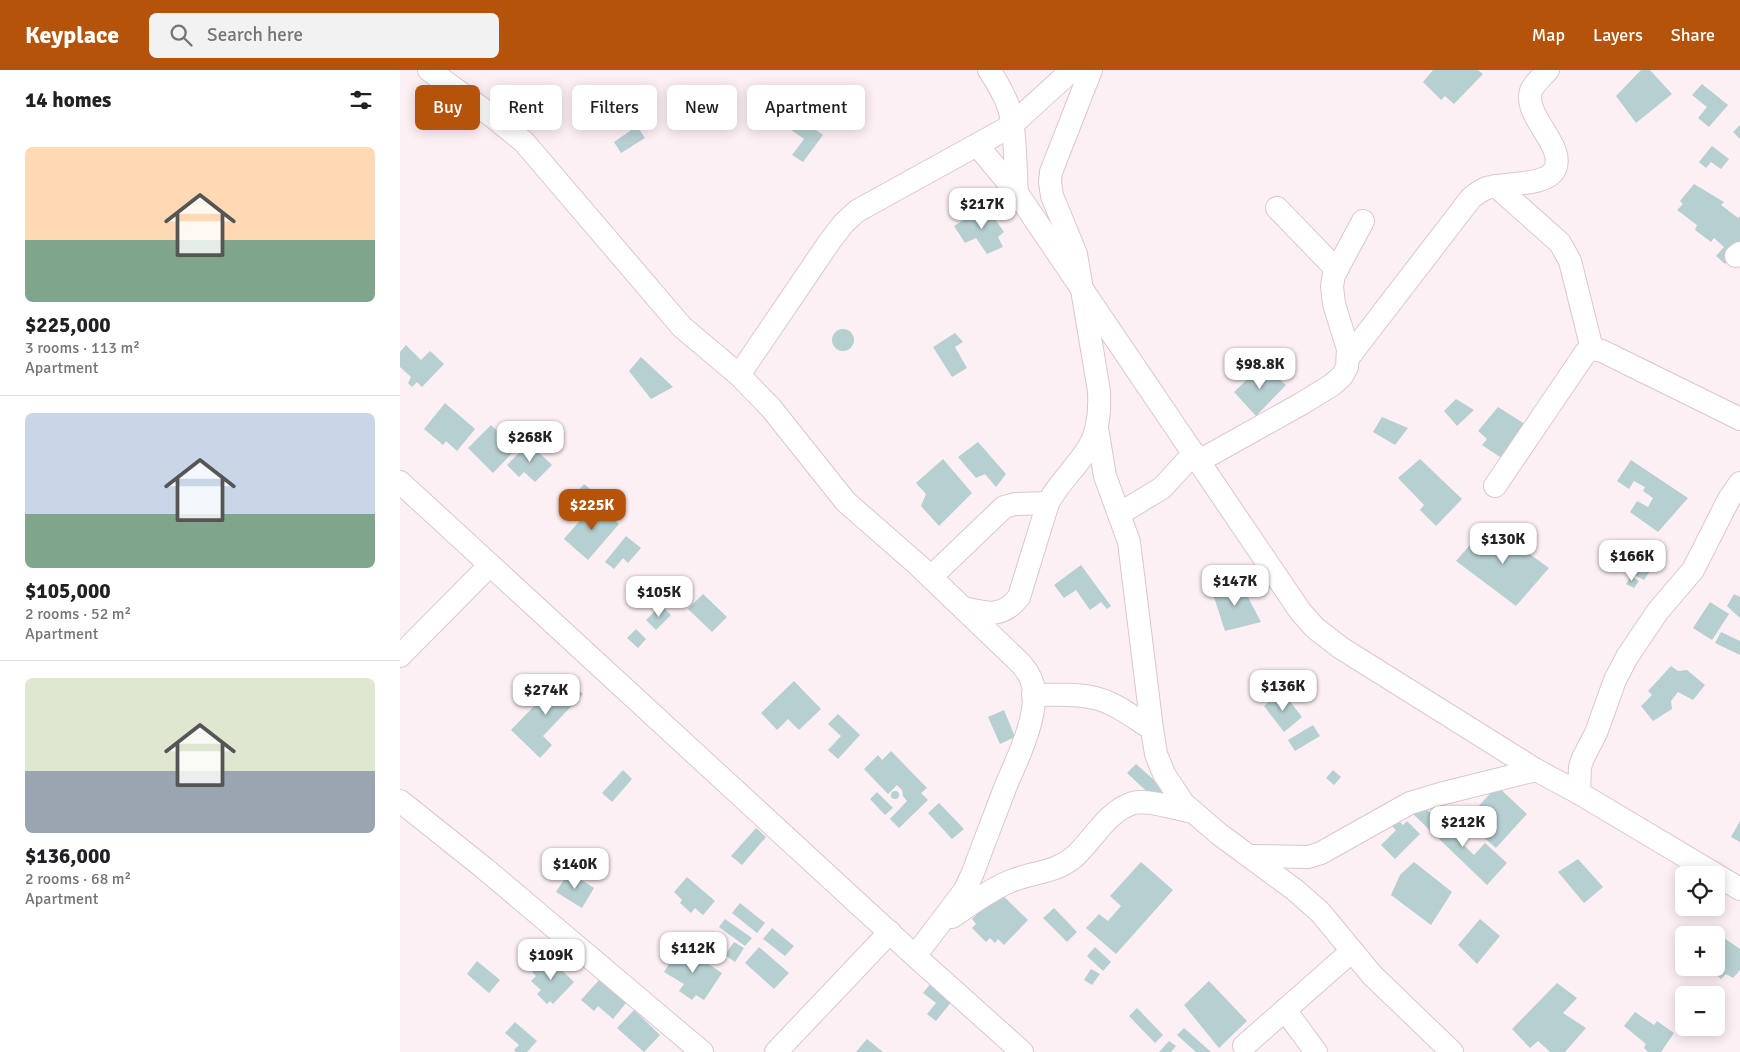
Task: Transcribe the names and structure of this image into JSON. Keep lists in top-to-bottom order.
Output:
{
  "page": {
    "header": "Keyplace",
    "search": "Search here",
    "nav": ["Map", "Layers", "Share"],
    "heading": "14 homes",
    "chip": [
      "Buy",
      "Rent",
      "Filters",
      "New",
      "Apartment"
    ],
    "list": [
      {
        "name": "$225,000",
        "note": "3 rooms · 113 m² · Apartment"
      },
      {
        "name": "$105,000",
        "note": "2 rooms · 52 m² · Apartment"
      },
      {
        "name": "$136,000",
        "note": "2 rooms · 68 m² · Apartment"
      }
    ],
    "price": [
      "$217K",
      "$98.8K",
      "$268K",
      "$225K",
      "$130K",
      "$166K",
      "$147K",
      "$105K",
      "$136K",
      "$274K",
      "$212K",
      "$140K",
      "$112K",
      "$109K"
    ],
    "map_buttons": ["+", "−"]
  }
}
